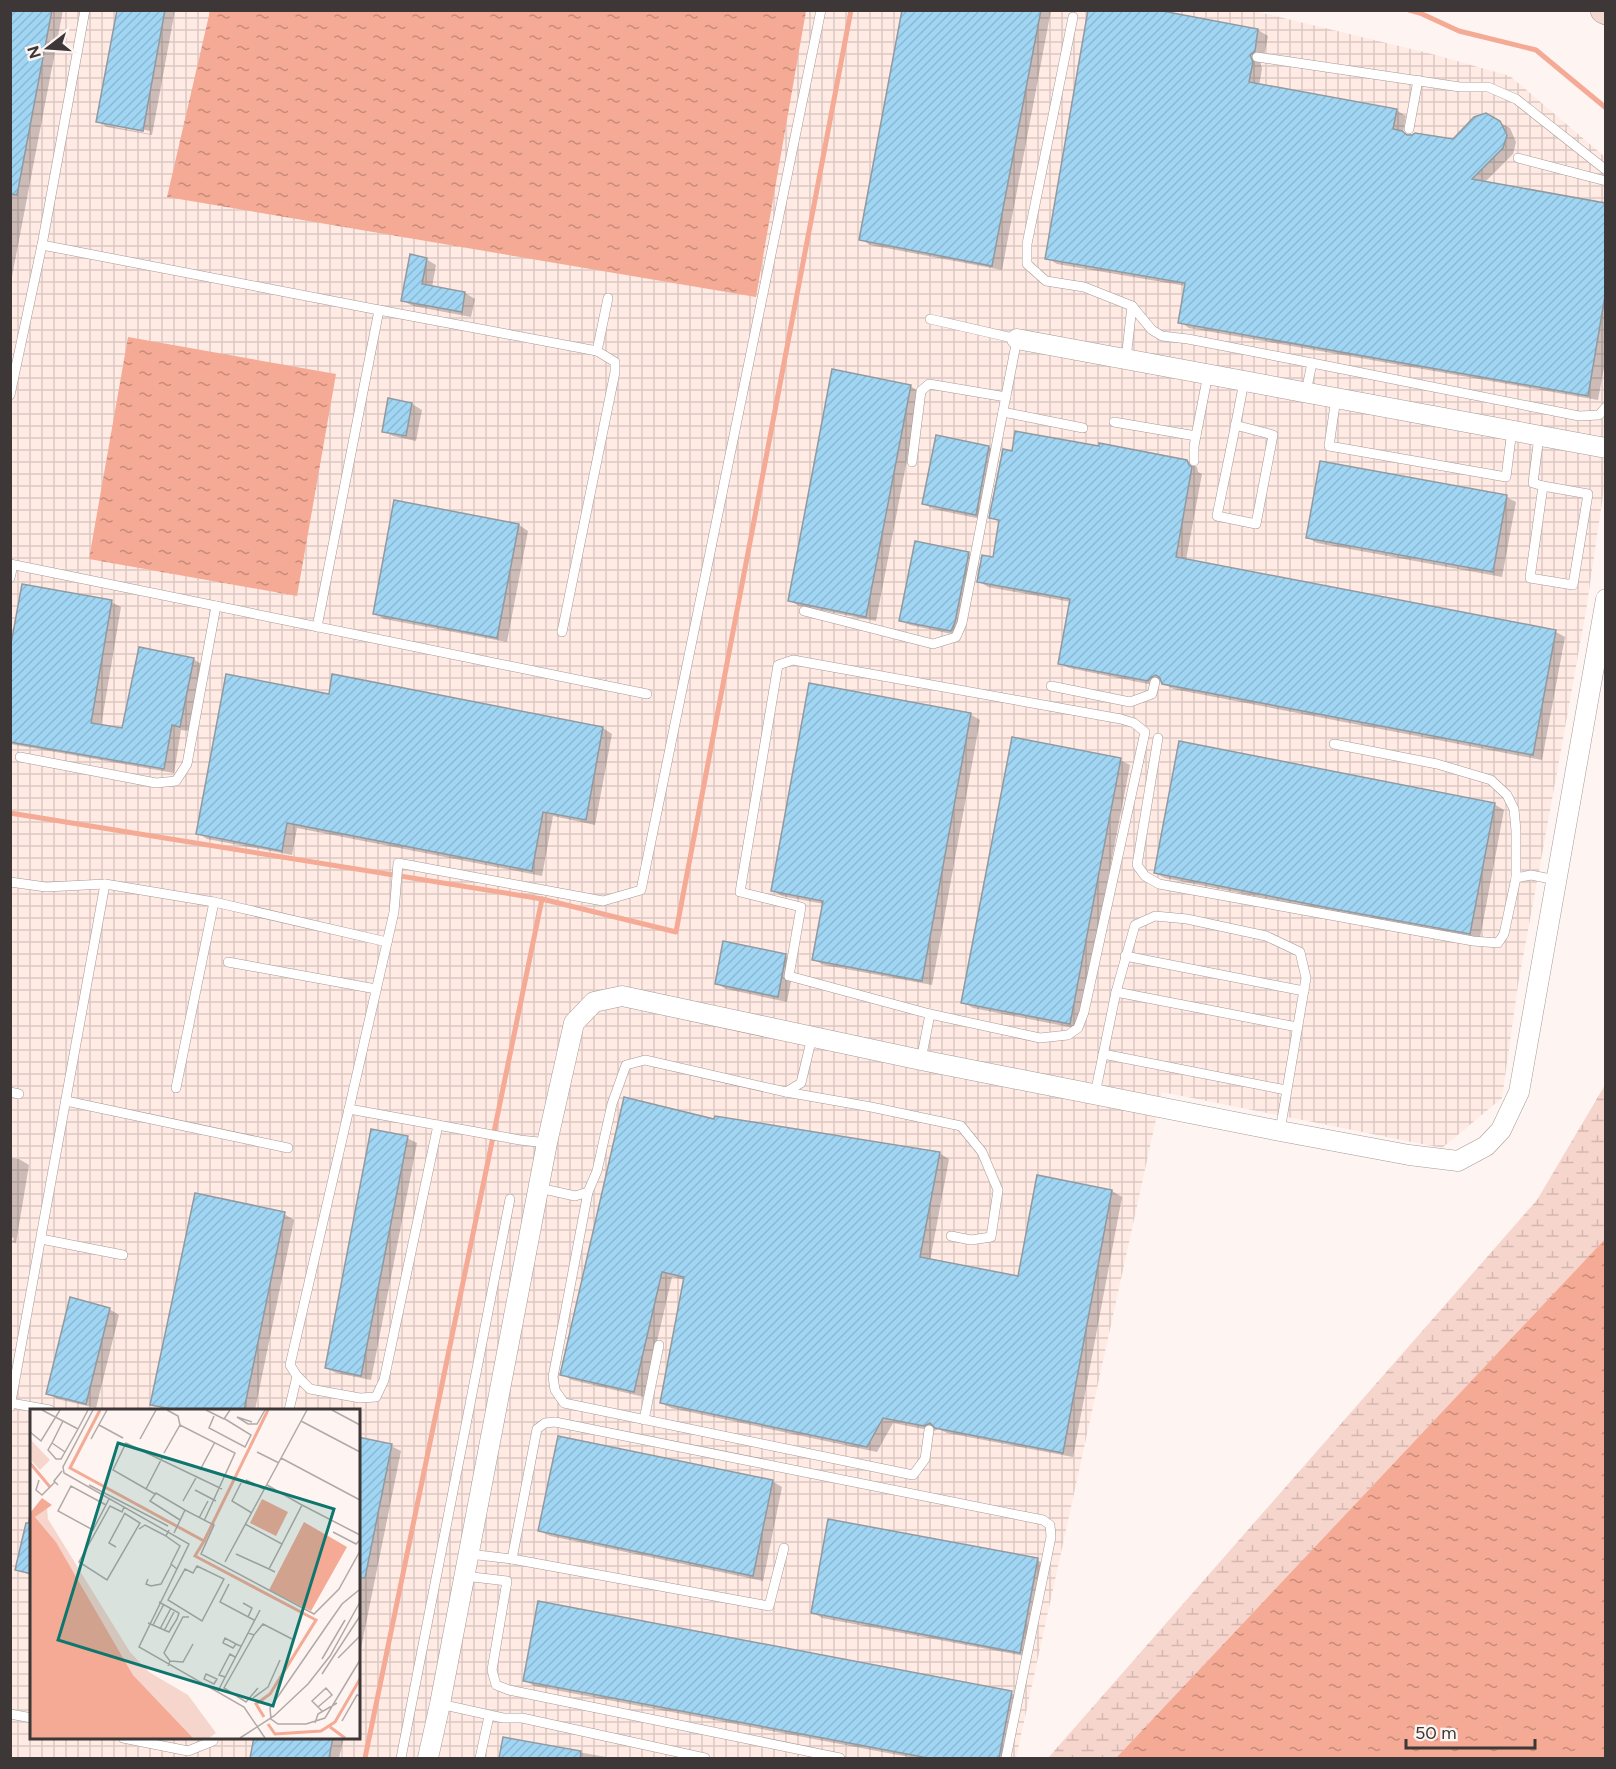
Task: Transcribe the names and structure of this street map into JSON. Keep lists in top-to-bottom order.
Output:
{
  "scale_bar": "50 m",
  "north": "left"
}
